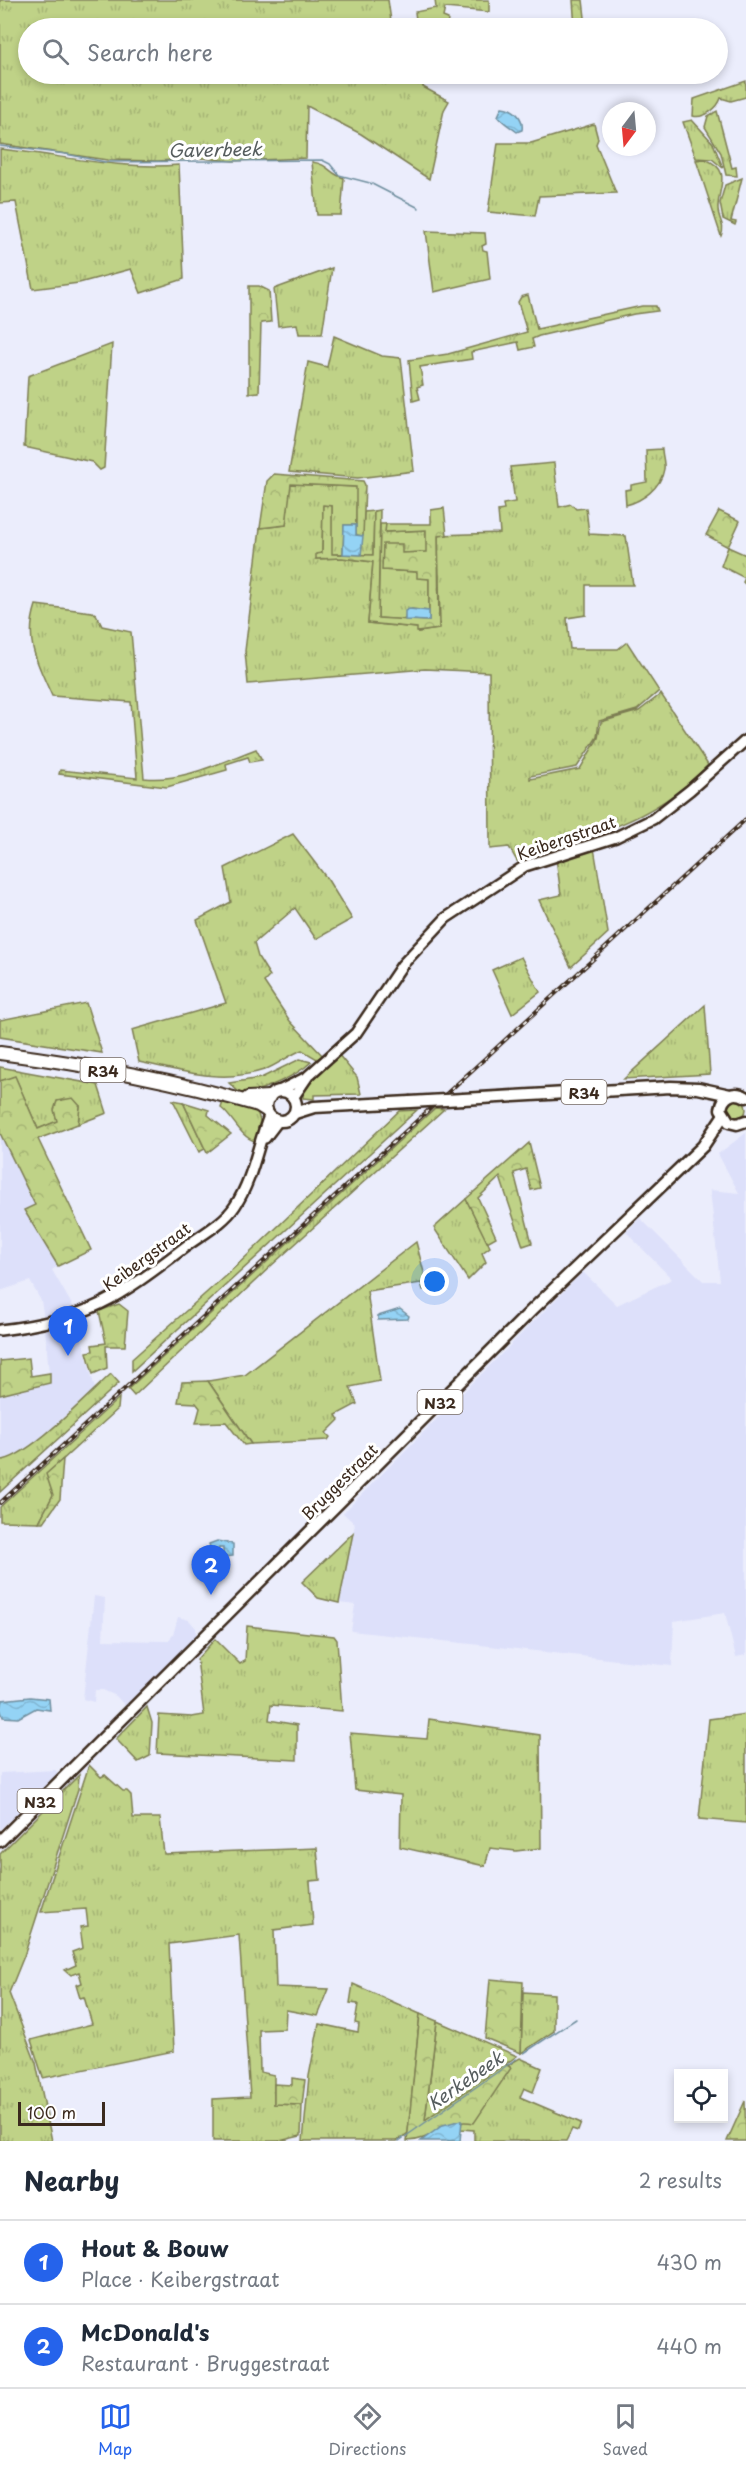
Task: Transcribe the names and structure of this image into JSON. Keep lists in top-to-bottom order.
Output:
{
  "streets": {
    "highway": ["R34"],
    "main road": ["N32", "Bruggestraat"],
    "street": ["Keibergstraat"]
  },
  "crossings": [
    ["Keibergstraat", "R34"],
    ["R34", "Bruggestraat"]
  ],
  "water": ["Gaverbeek", "Kerkebeek"],
  "scale_bar": "100 m",
  "north": "bottom",
  "page": {
    "search": "Search here",
    "pins": ["1", "2"],
    "scale": "100 m",
    "heading": ["Nearby", "2 results"],
    "list": [
      {
        "mark": "1",
        "name": "Hout & Bouw",
        "note": "Place · Keibergstraat",
        "value": "430 m"
      },
      {
        "mark": "2",
        "name": "McDonald's",
        "note": "Restaurant · Bruggestraat",
        "value": "440 m"
      }
    ],
    "nav": ["Map", "Directions", "Saved"]
  }
}
